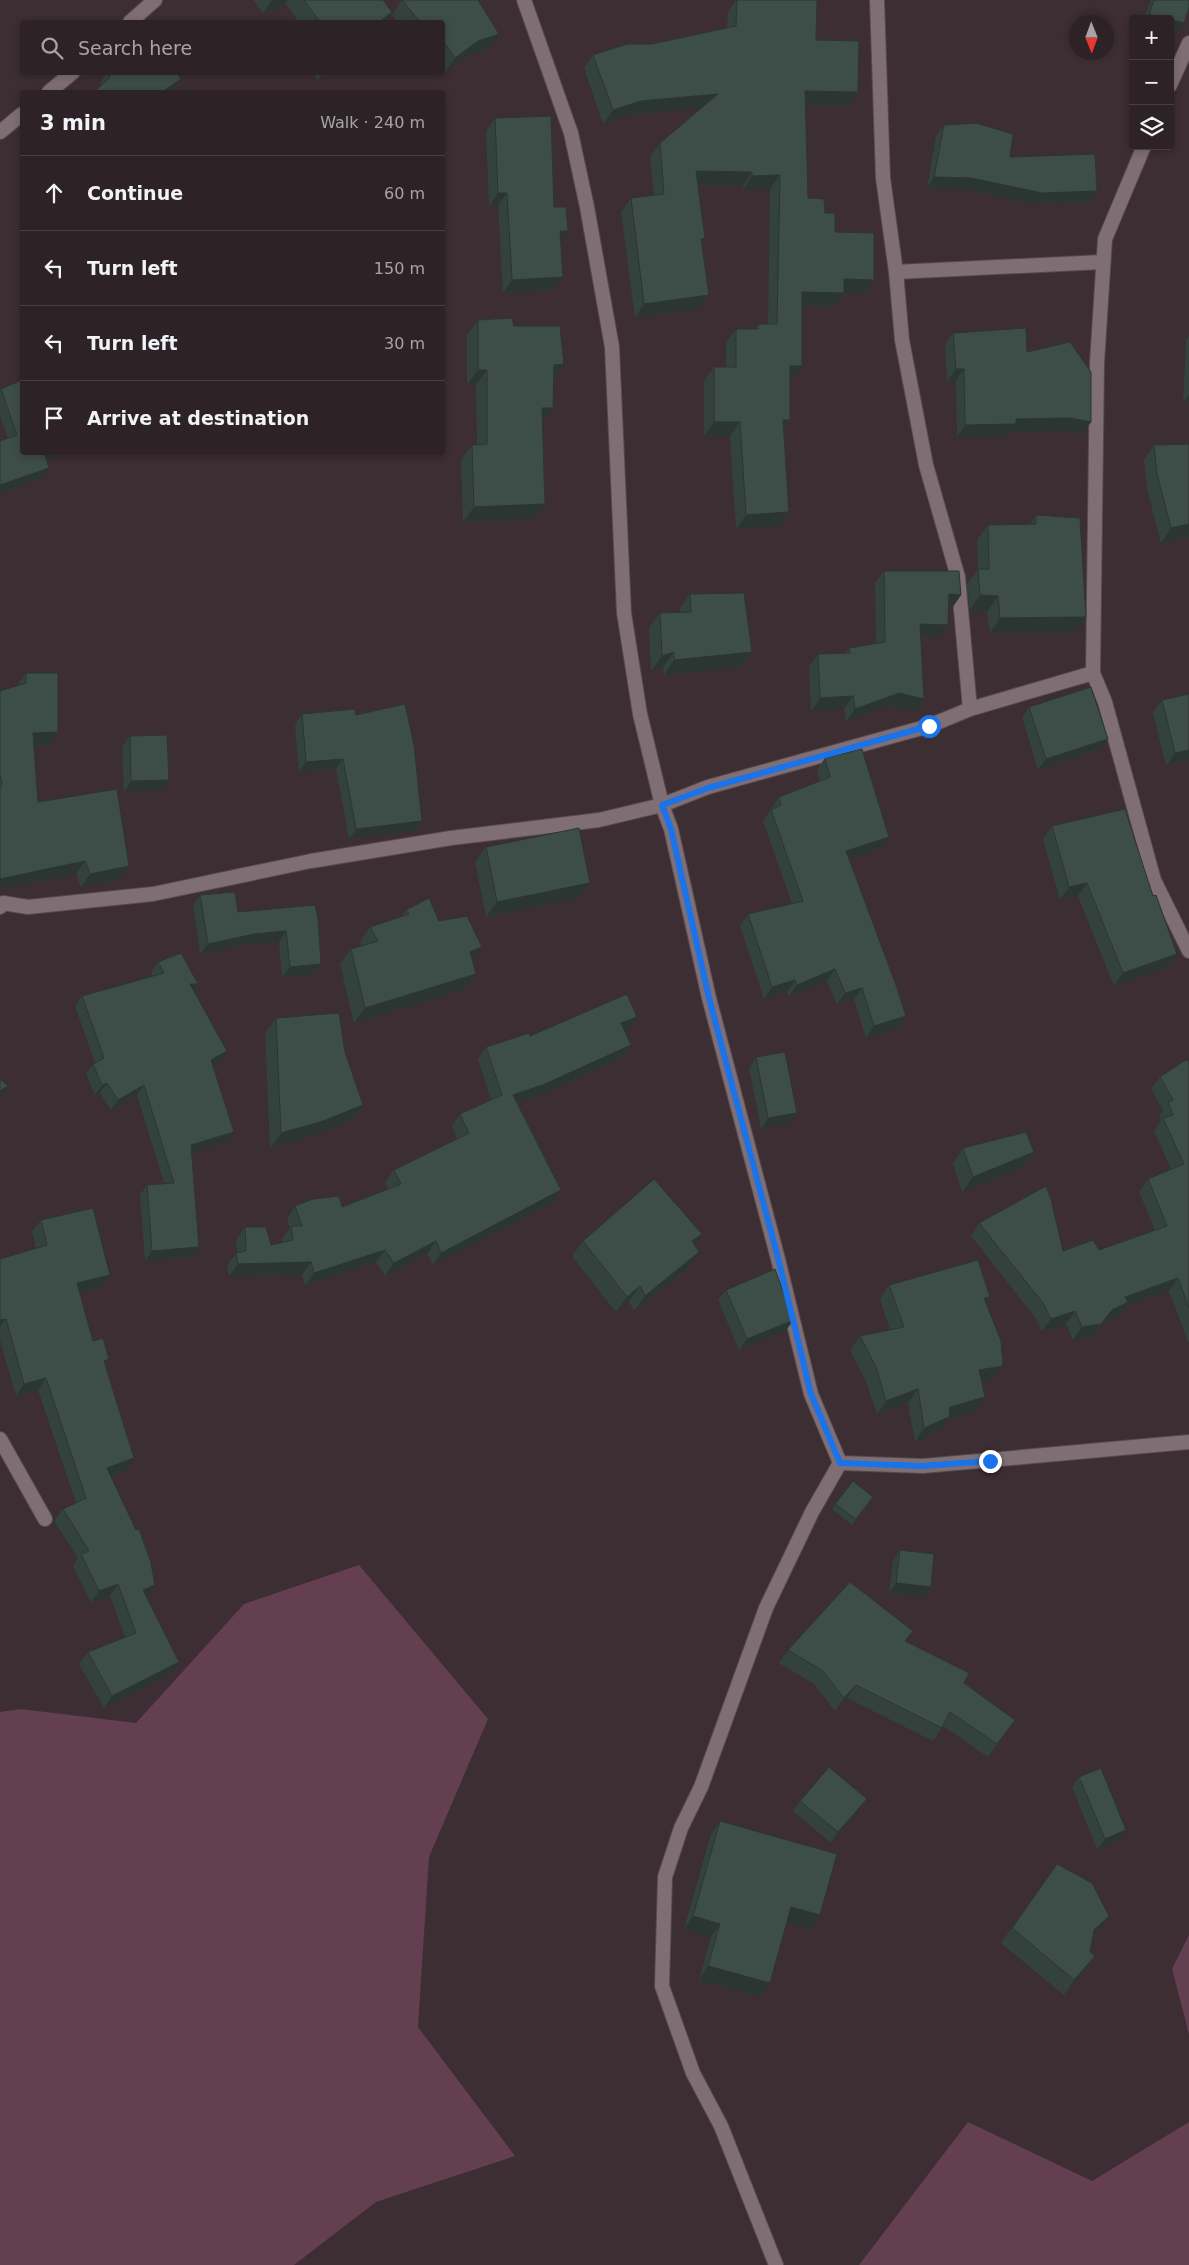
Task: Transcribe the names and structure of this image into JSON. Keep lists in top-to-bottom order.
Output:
{
  "north": "bottom",
  "page": {
    "map_buttons": ["+", "−"],
    "search": "Search here",
    "heading": ["3 min", "Walk · 240 m"],
    "list": [
      ["Continue", "60 m"],
      ["Turn left", "150 m"],
      ["Turn left", "30 m"],
      "Arrive at destination"
    ]
  }
}
